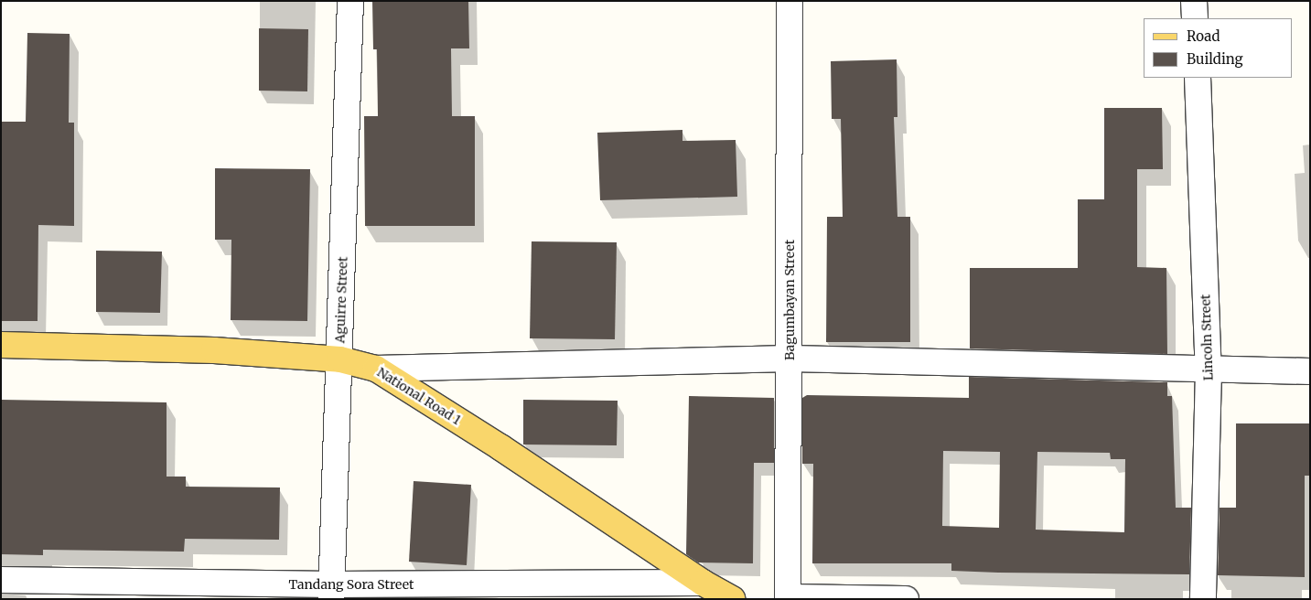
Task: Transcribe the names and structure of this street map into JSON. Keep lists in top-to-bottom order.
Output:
{
  "streets": {
    "main road": ["National Road 1"],
    "street": [
      "Aguirre Street",
      "Bagumbayan Street",
      "Lincoln Street",
      "Tandang Sora Street"
    ]
  },
  "crossings": [
    ["Aguirre Street", "National Road 1"],
    ["Aguirre Street", "Tandang Sora Street"],
    ["National Road 1", "Tandang Sora Street"]
  ],
  "legend": ["Road", "Building"]
}
